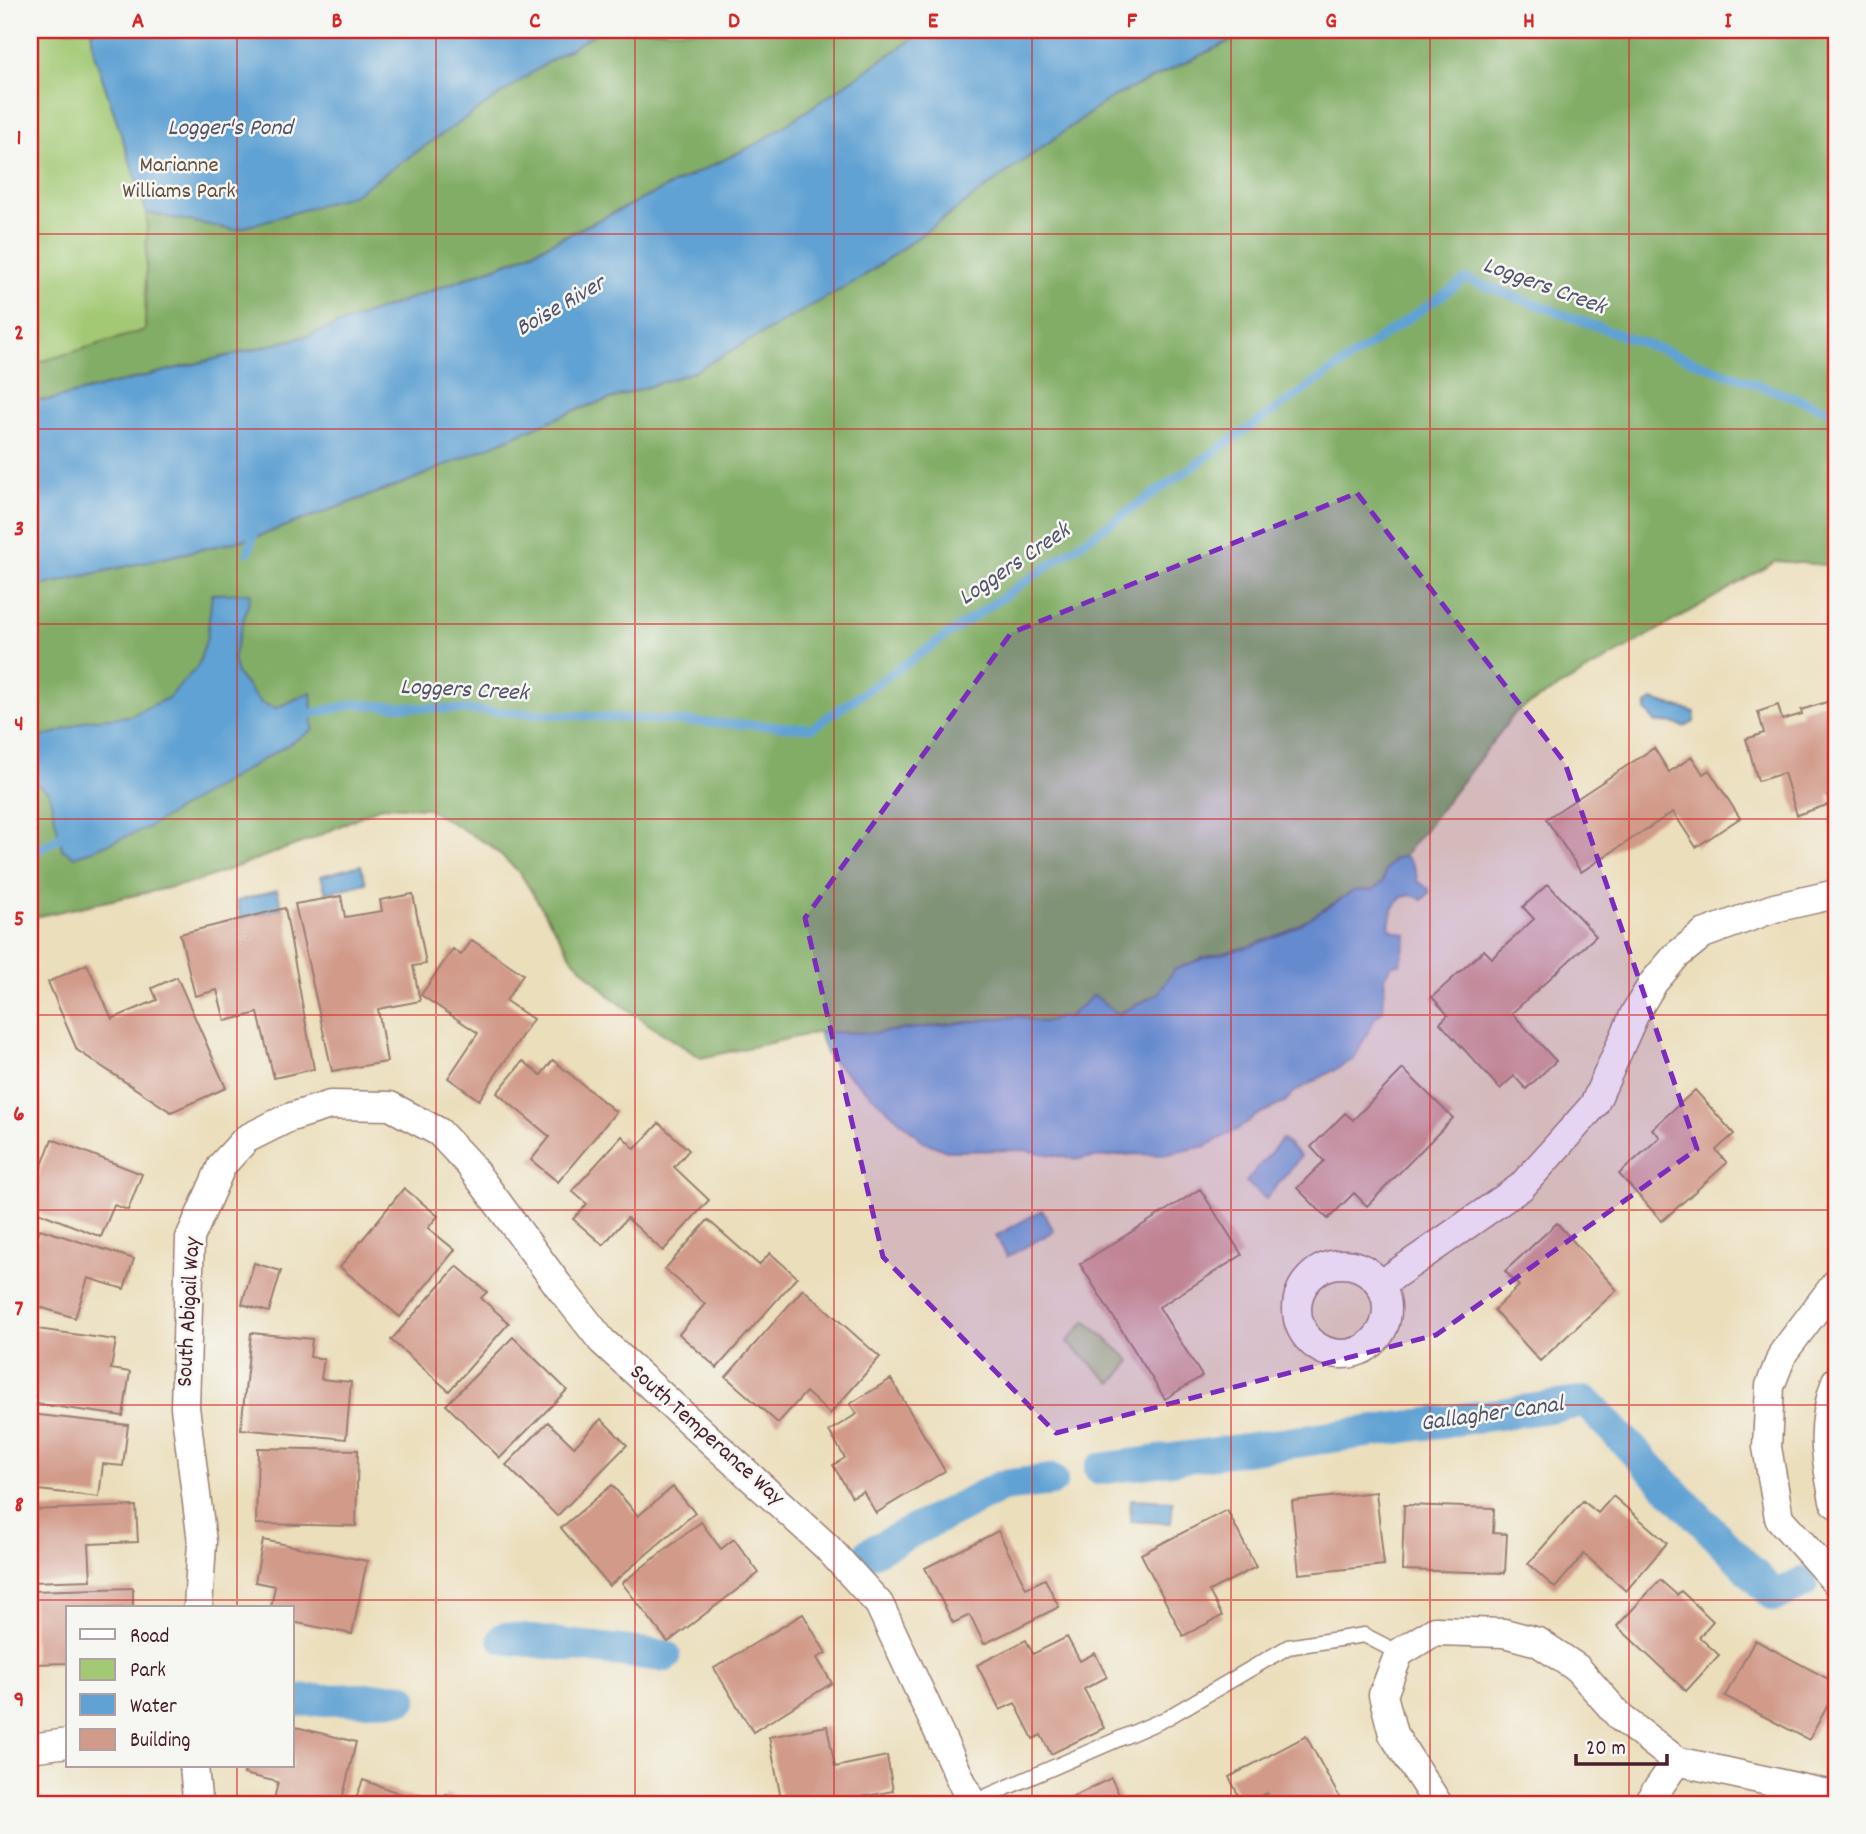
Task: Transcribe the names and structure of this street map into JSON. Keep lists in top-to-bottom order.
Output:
{
  "streets": {
    "street": ["South Abigail Way", "South Temperance Way"]
  },
  "crossings": [
    ["South Abigail Way", "South Temperance Way"]
  ],
  "water": [
    "Logger's Pond",
    "Loggers Creek",
    "Boise River",
    "Gallagher Canal"
  ],
  "parks": ["Marianne Williams Park"],
  "legend": [
    "Road",
    "Park",
    "Water",
    "Building"
  ],
  "scale_bar": "20 m",
  "grid": {
    "columns": [
      "A",
      "B",
      "C",
      "D",
      "E",
      "F",
      "G",
      "H",
      "I"
    ],
    "rows": [
      "1",
      "2",
      "3",
      "4",
      "5",
      "6",
      "7",
      "8",
      "9"
    ]
  }
}
